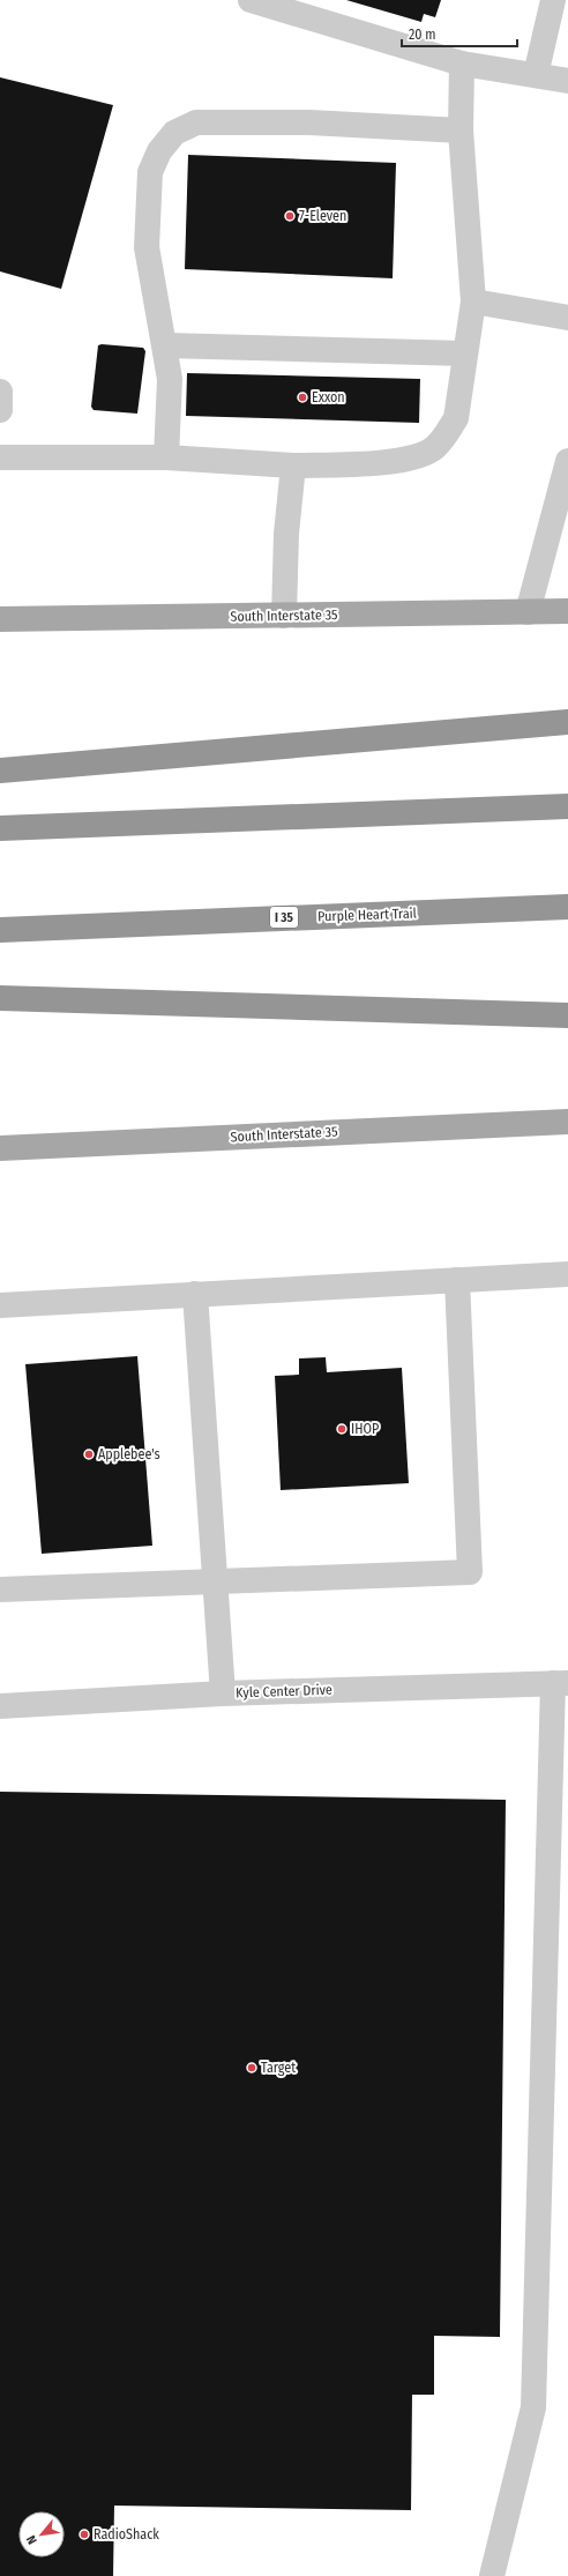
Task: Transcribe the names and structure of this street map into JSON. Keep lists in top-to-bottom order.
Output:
{
  "streets": {
    "highway": ["Purple Heart Trail", "I 35"],
    "main road": ["South Interstate 35"],
    "street": ["Kyle Center Drive"]
  },
  "places": [
    "7-Eleven",
    "Exxon",
    "IHOP",
    "Applebee's",
    "Target",
    "RadioShack"
  ],
  "scale_bar": "20 m",
  "north": "bottom left"
}
